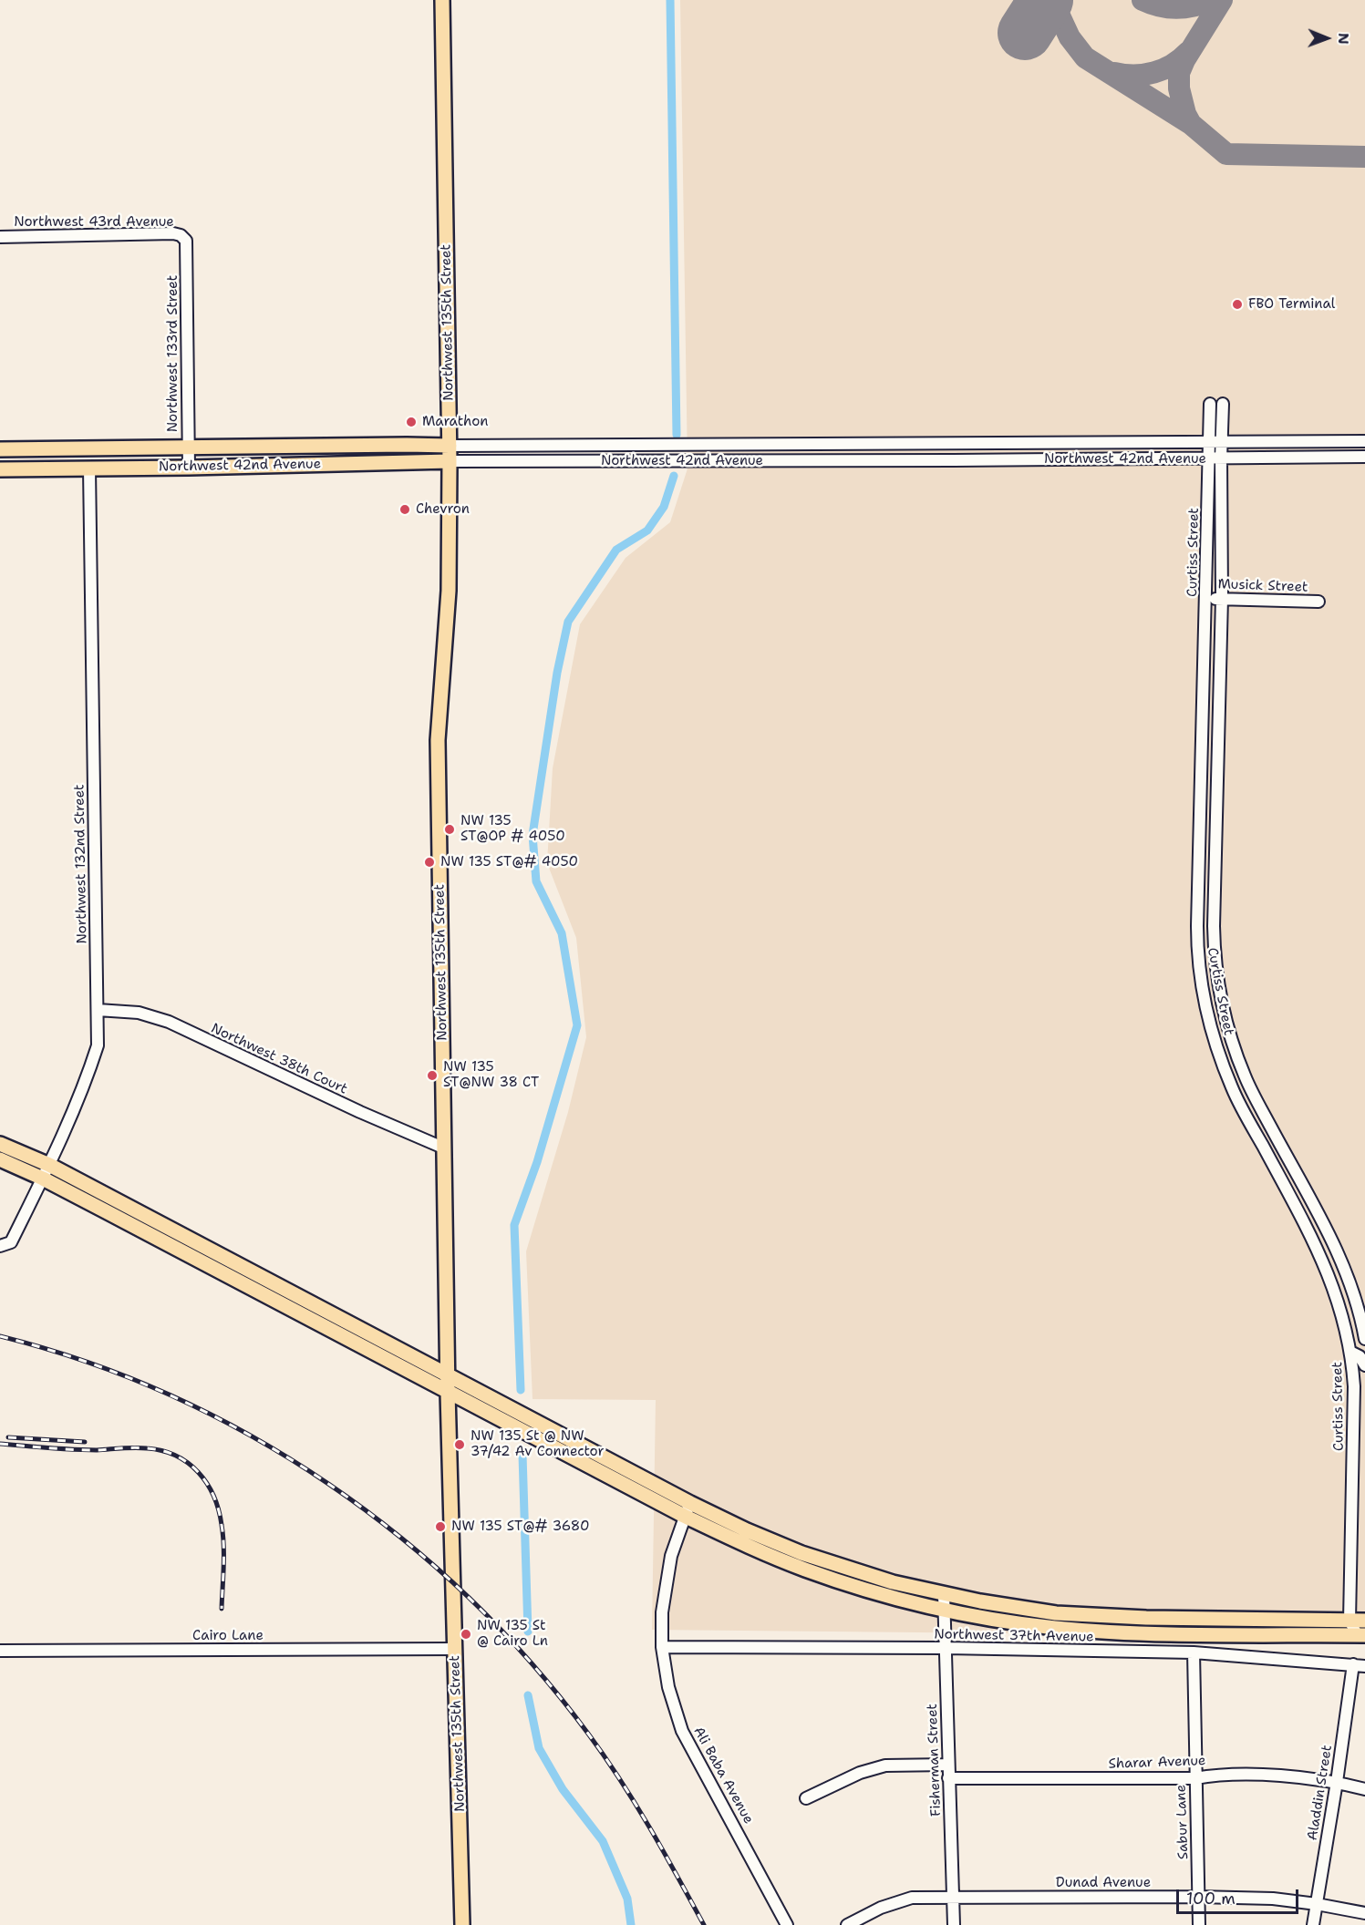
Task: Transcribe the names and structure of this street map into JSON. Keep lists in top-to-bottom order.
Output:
{
  "streets": {
    "main road": ["Northwest 135th Street", "Northwest 42nd Avenue"],
    "street": [
      "Northwest 43rd Avenue",
      "Northwest 133rd Street",
      "Curtiss Street",
      "Musick Street",
      "Northwest 132nd Street",
      "Northwest 38th Court",
      "Cairo Lane",
      "Northwest 37th Avenue",
      "Fisherman Street",
      "Sharar Avenue",
      "Ali Baba Avenue",
      "Aladdin Street",
      "Sabur Lane",
      "Dunad Avenue"
    ]
  },
  "crossings": [
    ["Northwest 43rd Avenue", "Northwest 133rd Street"],
    ["Northwest 135th Street", "Northwest 42nd Avenue"],
    ["Northwest 135th Street", "Northwest 38th Court"],
    ["Northwest 135th Street", "Cairo Lane"],
    ["Northwest 133rd Street", "Northwest 42nd Avenue"],
    ["Northwest 42nd Avenue", "Curtiss Street"],
    ["Northwest 42nd Avenue", "Northwest 132nd Street"],
    ["Curtiss Street", "Musick Street"],
    ["Northwest 132nd Street", "Northwest 38th Court"],
    ["Northwest 37th Avenue", "Fisherman Street"],
    ["Northwest 37th Avenue", "Ali Baba Avenue"],
    ["Northwest 37th Avenue", "Aladdin Street"],
    ["Northwest 37th Avenue", "Sabur Lane"],
    ["Fisherman Street", "Sharar Avenue"],
    ["Fisherman Street", "Dunad Avenue"],
    ["Sharar Avenue", "Aladdin Street"],
    ["Sharar Avenue", "Sabur Lane"],
    ["Aladdin Street", "Dunad Avenue"],
    ["Sabur Lane", "Dunad Avenue"]
  ],
  "places": [
    "FBO Terminal",
    "Marathon",
    "Chevron",
    "NW 135 ST@OP # 4050",
    "NW 135 ST@# 4050",
    "NW 135 ST@NW 38 CT",
    "NW 135 St @ NW 37/42 Av Connector",
    "NW 135 ST@# 3680",
    "NW 135 St @ Cairo Ln"
  ],
  "scale_bar": "100 m",
  "north": "right"
}
